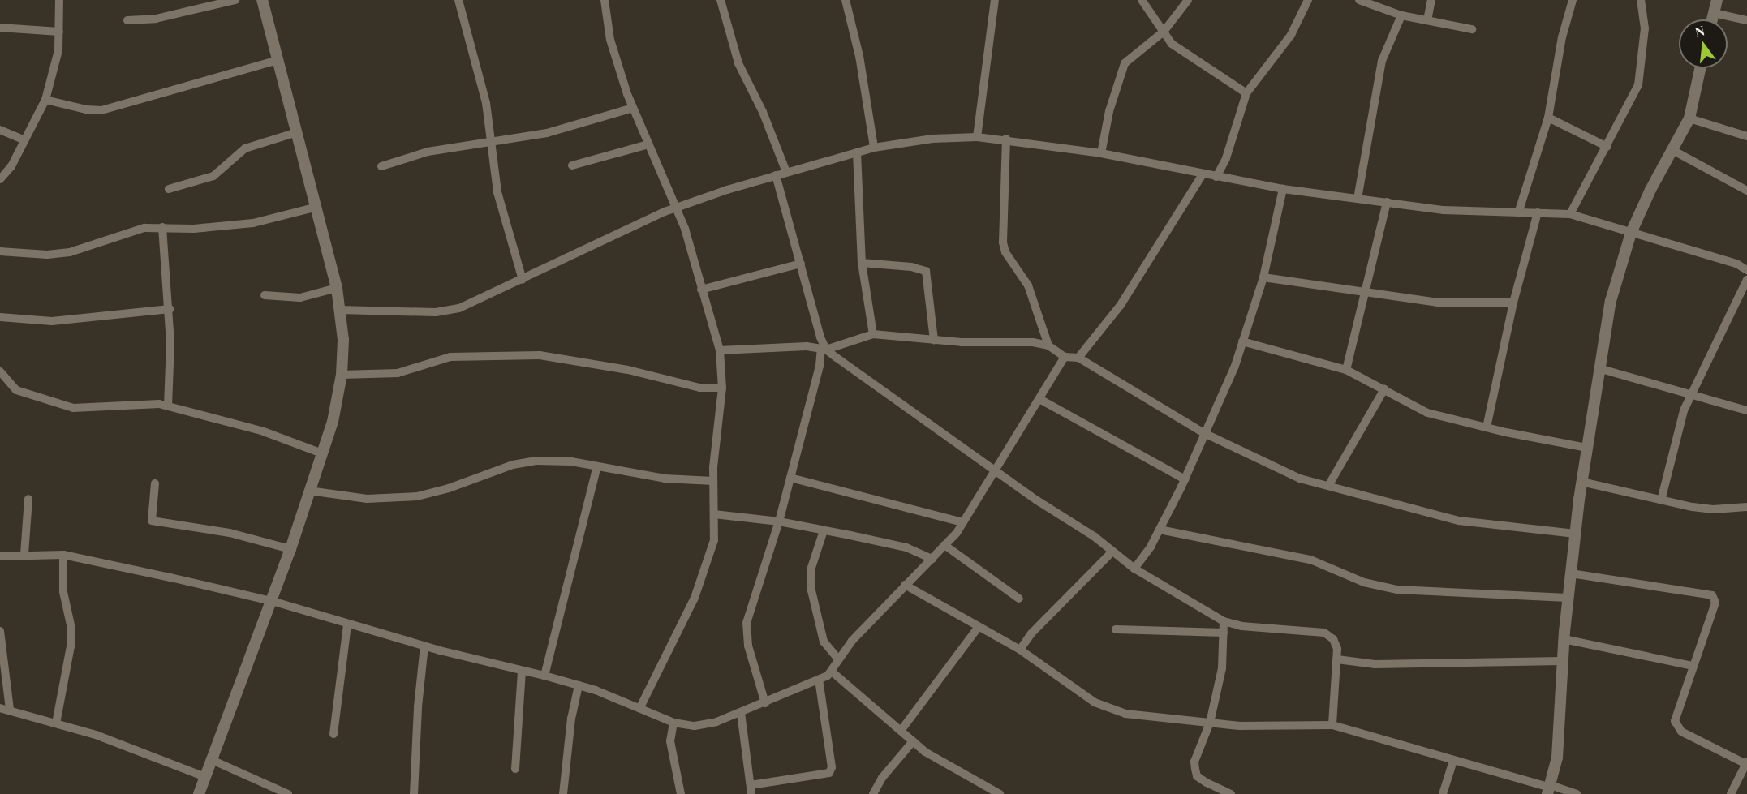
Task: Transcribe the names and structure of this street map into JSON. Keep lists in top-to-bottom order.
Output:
{
  "north": "top"
}
